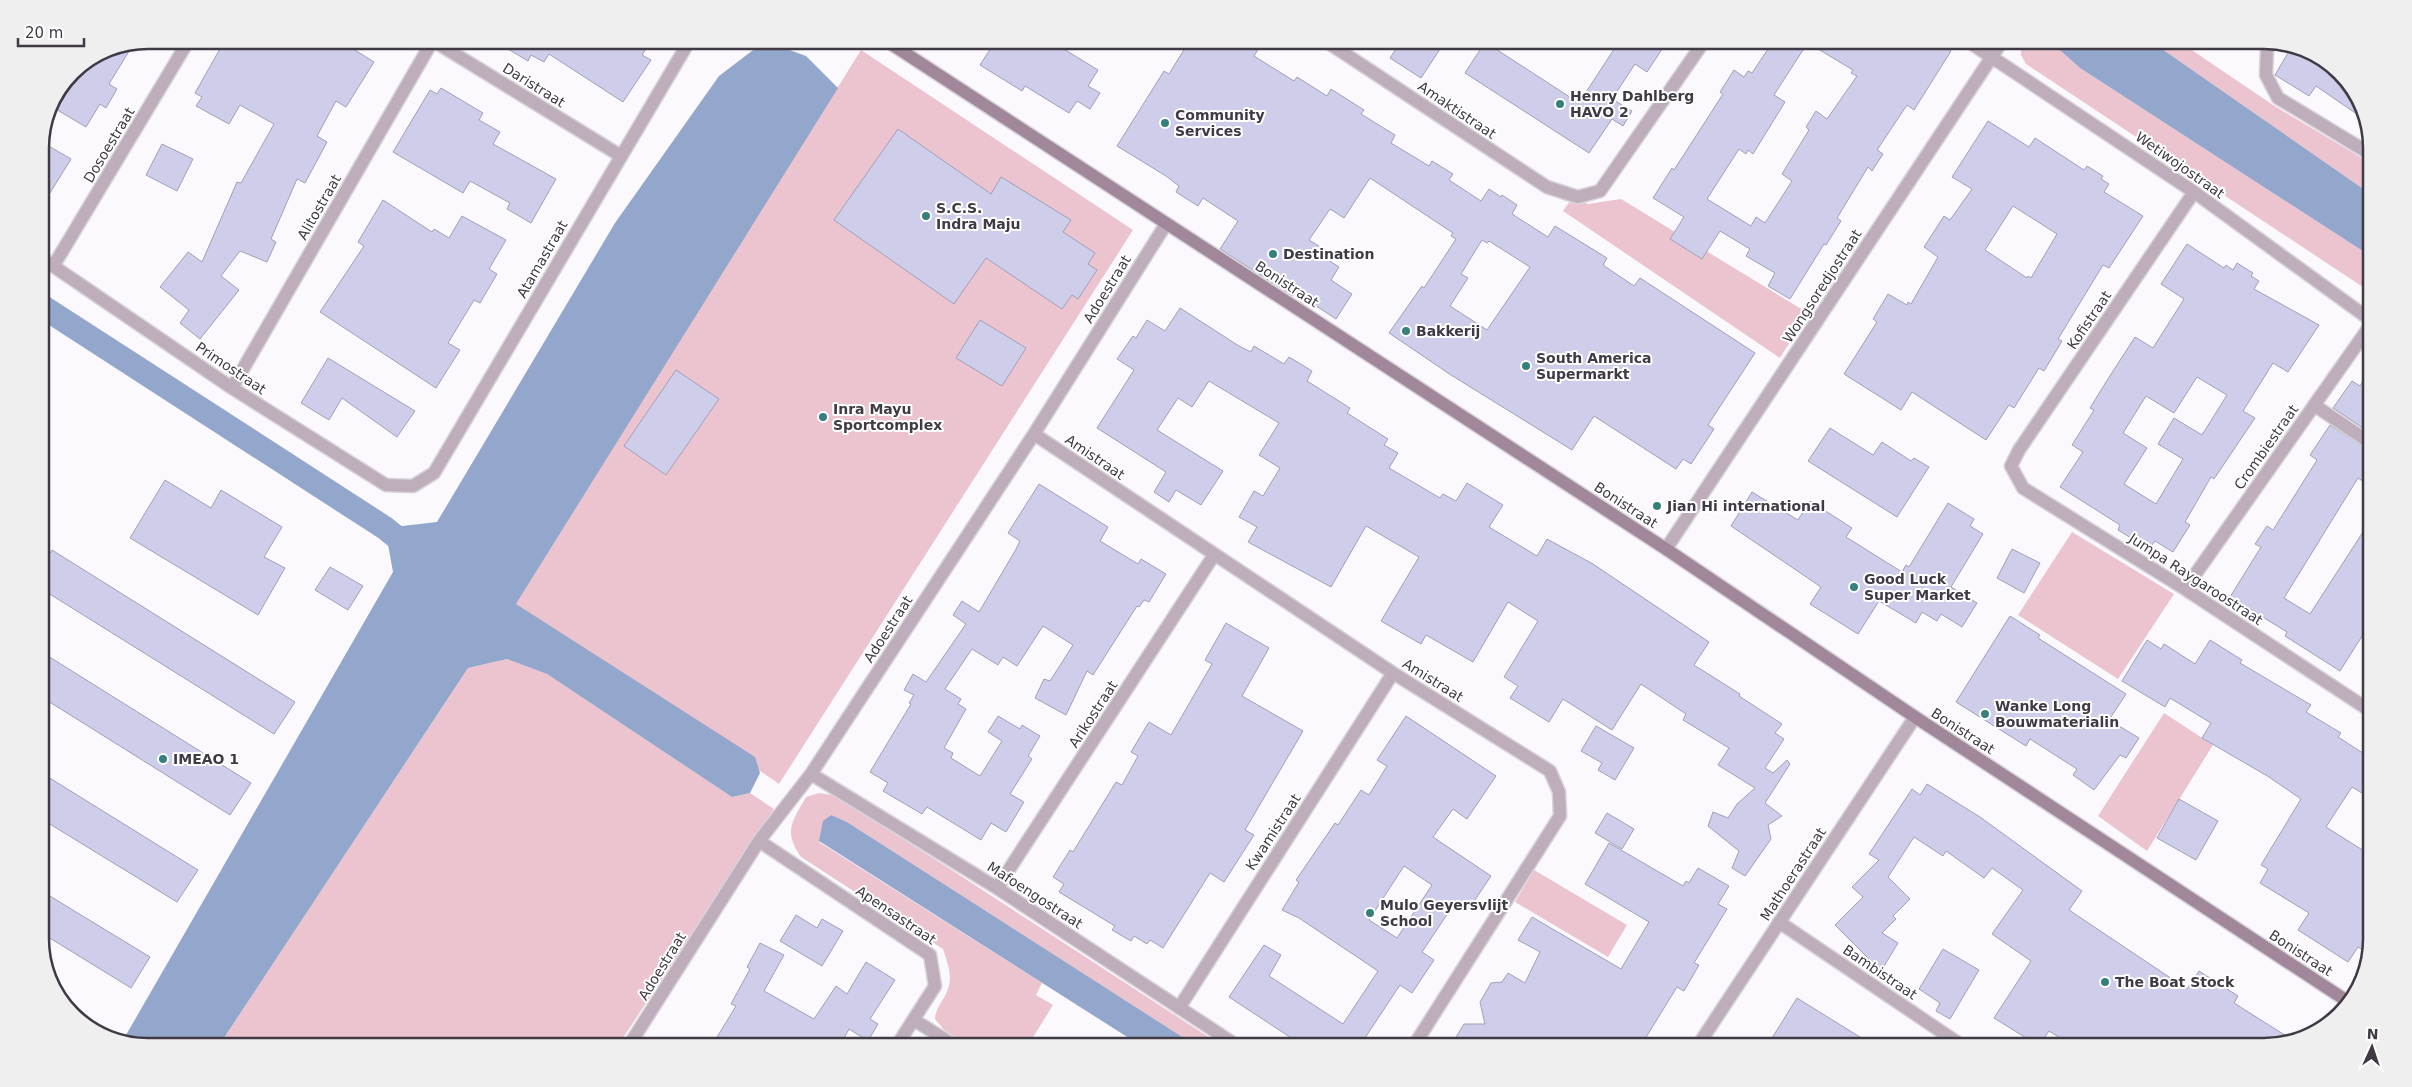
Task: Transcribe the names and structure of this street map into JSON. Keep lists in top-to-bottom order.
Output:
{
  "streets": {
    "street": [
      "Daristraat",
      "Amaktistraat",
      "Dosoestraat",
      "Wetiwojostraat",
      "Alitostraat",
      "Atamastraat",
      "Bonistraat",
      "Wongsoredjostraat",
      "Adoestraat",
      "Kofistraat",
      "Primostraat",
      "Crombiestraat",
      "Amistraat",
      "Jumpa Raygaroostraat",
      "Arikostraat",
      "Kwamistraat",
      "Mathoerastraat",
      "Mafoengostraat",
      "Apensastraat",
      "Bambistraat"
    ]
  },
  "crossings": [
    ["Daristraat", "Atamastraat"],
    ["Dosoestraat", "Primostraat"],
    ["Wetiwojostraat", "Wongsoredjostraat"],
    ["Wetiwojostraat", "Kofistraat"],
    ["Alitostraat", "Primostraat"],
    ["Atamastraat", "Primostraat"],
    ["Bonistraat", "Wongsoredjostraat"],
    ["Bonistraat", "Adoestraat"],
    ["Bonistraat", "Mathoerastraat"],
    ["Adoestraat", "Amistraat"],
    ["Adoestraat", "Mafoengostraat"],
    ["Adoestraat", "Apensastraat"],
    ["Kofistraat", "Jumpa Raygaroostraat"],
    ["Crombiestraat", "Jumpa Raygaroostraat"],
    ["Amistraat", "Arikostraat"],
    ["Amistraat", "Kwamistraat"],
    ["Arikostraat", "Mafoengostraat"],
    ["Kwamistraat", "Mafoengostraat"],
    ["Mathoerastraat", "Bambistraat"]
  ],
  "places": [
    "Henry Dahlberg HAVO 2",
    "Community Services",
    "S.C.S. Indra Maju",
    "Destination",
    "Bakkerij",
    "South America Supermarkt",
    "Inra Mayu Sportcomplex",
    "Jian Hi international",
    "Good Luck Super Market",
    "Wanke Long Bouwmaterialin",
    "IMEAO 1",
    "Mulo Geyersvlijt School",
    "The Boat Stock"
  ],
  "scale_bar": "20 m",
  "north": "top"
}
